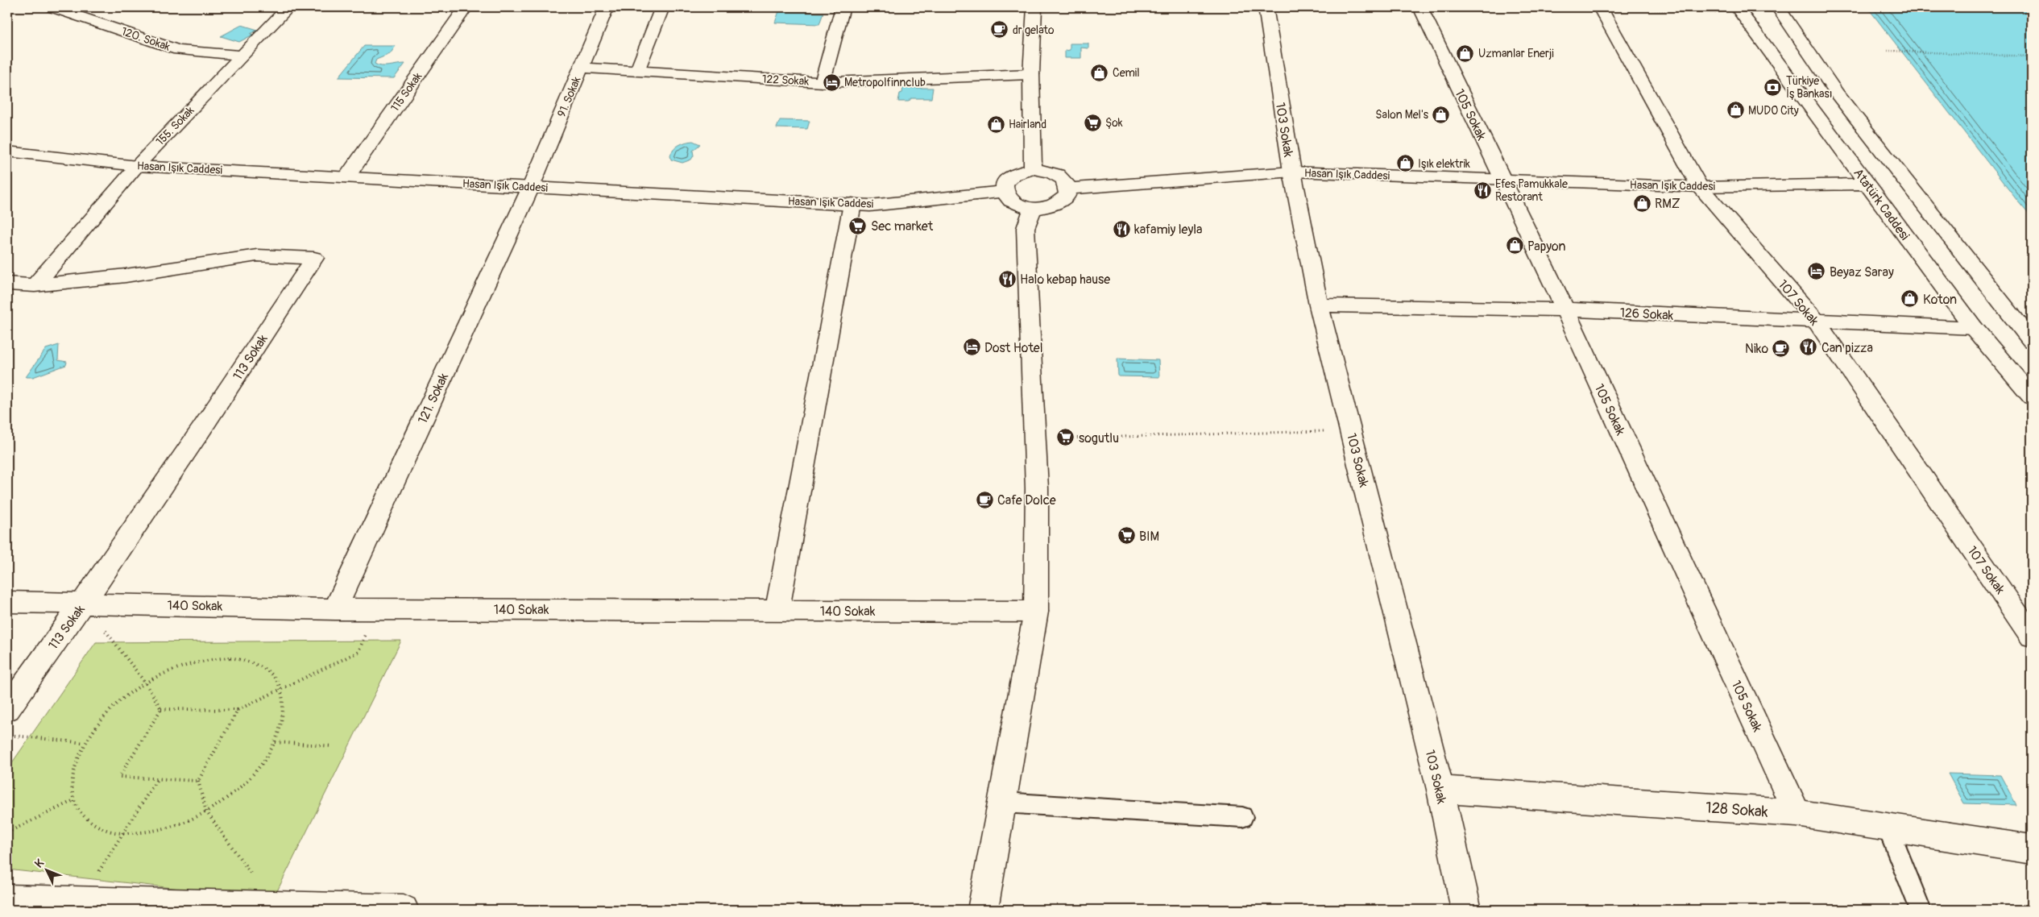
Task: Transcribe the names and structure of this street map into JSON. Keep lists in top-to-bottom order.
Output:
{
  "streets": {
    "street": [
      "120. Sokak",
      "122 Sokak",
      "115 Sokak",
      "91. Sokak",
      "105 Sokak",
      "155. Sokak",
      "103 Sokak",
      "Hasan Işık Caddesi",
      "Atatürk Caddesi",
      "107 Sokak",
      "126 Sokak",
      "113 Sokak",
      "121. Sokak",
      "140 Sokak",
      "128 Sokak"
    ]
  },
  "crossings": [
    ["120. Sokak", "155. Sokak"],
    ["122 Sokak", "91. Sokak"],
    ["115 Sokak", "Hasan Işık Caddesi"],
    ["91. Sokak", "Hasan Işık Caddesi"],
    ["91. Sokak", "121. Sokak"],
    ["105 Sokak", "Hasan Işık Caddesi"],
    ["105 Sokak", "126 Sokak"],
    ["105 Sokak", "128 Sokak"],
    ["155. Sokak", "Hasan Işık Caddesi"],
    ["155. Sokak", "113 Sokak"],
    ["103 Sokak", "Hasan Işık Caddesi"],
    ["103 Sokak", "126 Sokak"],
    ["103 Sokak", "128 Sokak"],
    ["Hasan Işık Caddesi", "Atatürk Caddesi"],
    ["Hasan Işık Caddesi", "107 Sokak"],
    ["Hasan Işık Caddesi", "121. Sokak"],
    ["Atatürk Caddesi", "126 Sokak"],
    ["107 Sokak", "126 Sokak"],
    ["113 Sokak", "140 Sokak"],
    ["121. Sokak", "140 Sokak"]
  ],
  "places": {
    "cafe": ["dr gelato", "Niko", "Cafe Dolce"],
    "shop": [
      "Uzmanlar Enerji",
      "Cemil",
      "MUDO City",
      "Salon Mel's",
      "Hairland",
      "Işık elektrik",
      "RMZ",
      "Papyon",
      "Koton"
    ],
    "hotel": ["Metropolfinnclub", "Beyaz Saray", "Dost Hotel"],
    "bank": ["Türkiye İş Bankası"],
    "supermarket": [
      "Şok",
      "Sec market",
      "sogutlu",
      "BIM"
    ],
    "restaurant": [
      "Efes Pamukkale Restorant",
      "kafamiy leyla",
      "Halo kebap hause",
      "Can pizza"
    ]
  },
  "north": "top left"
}
